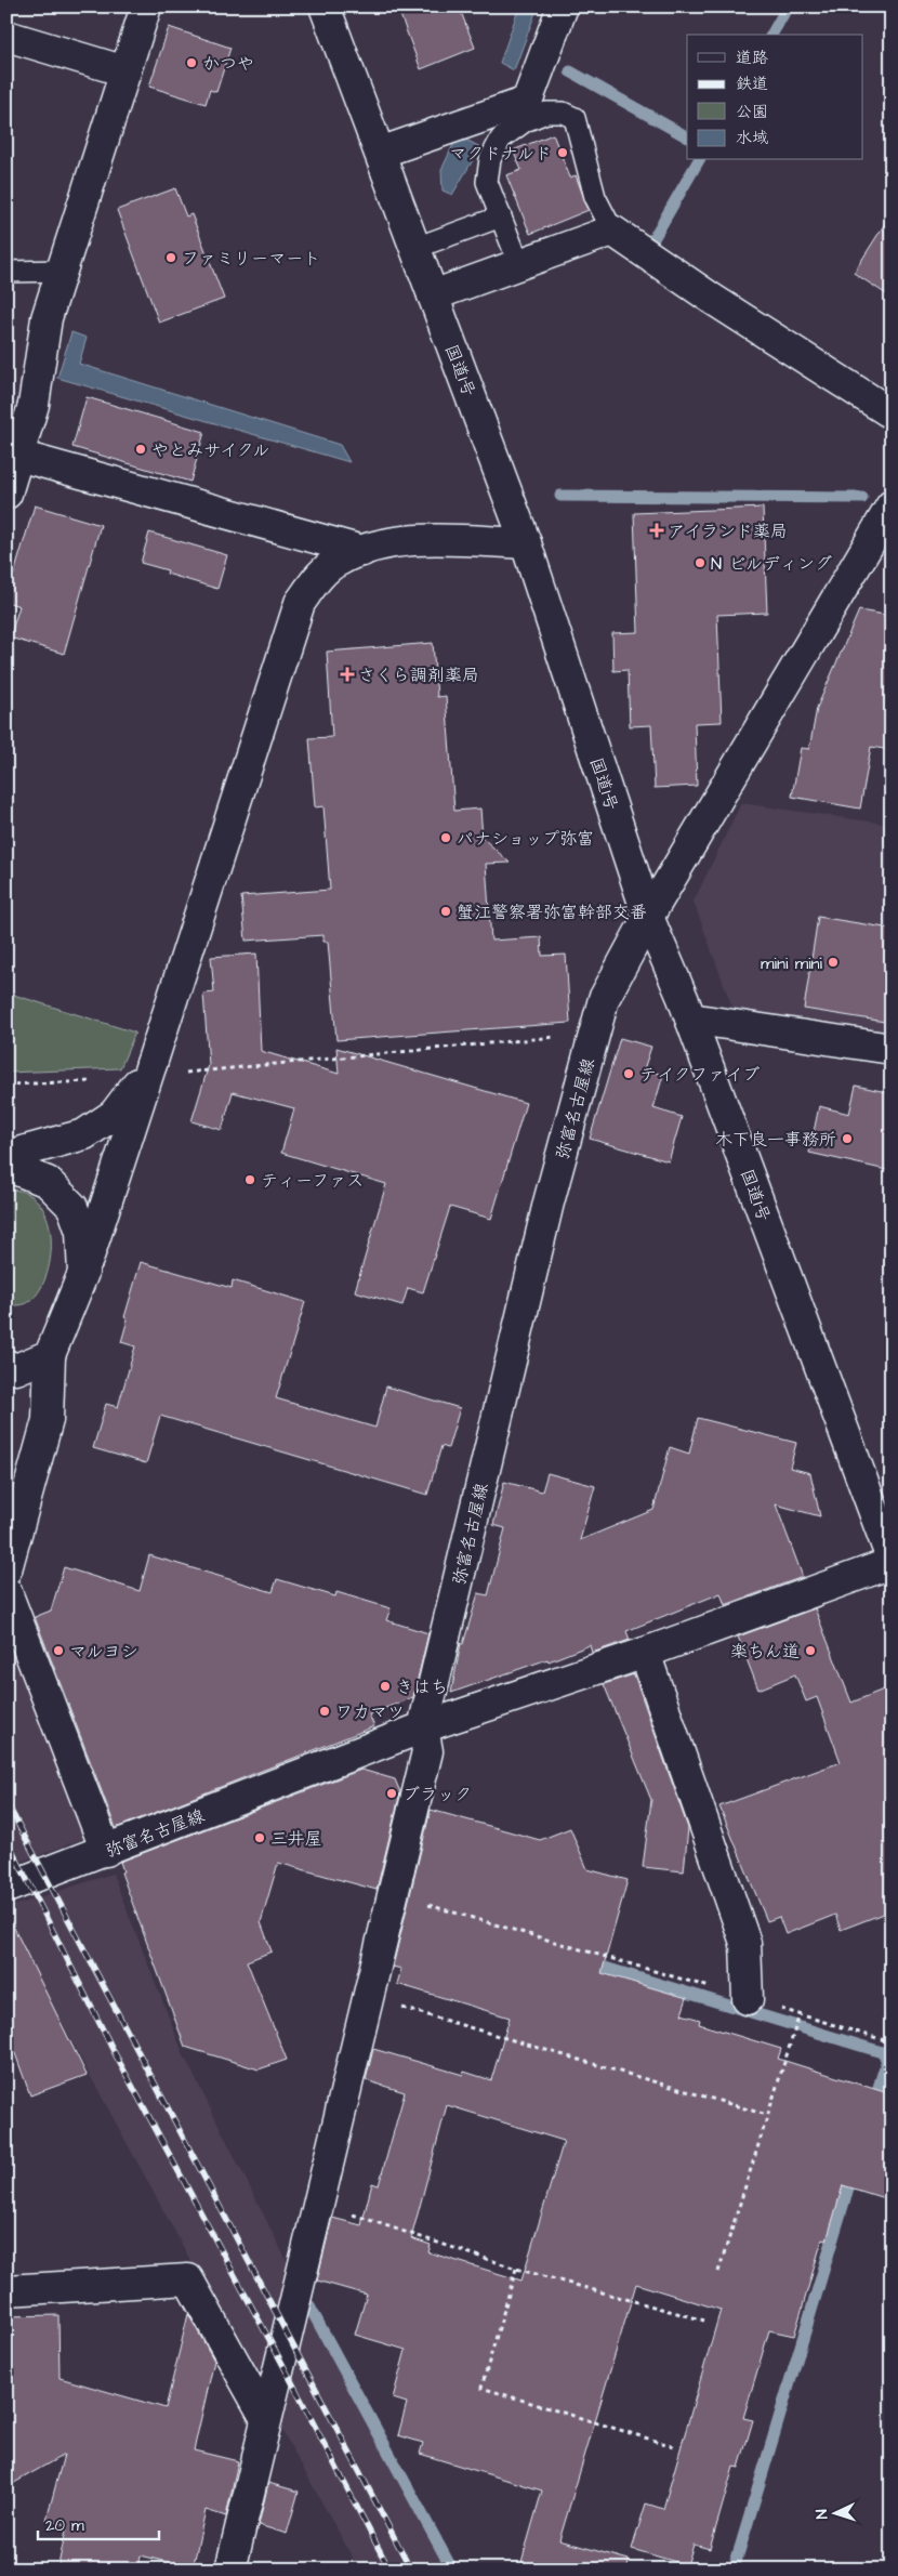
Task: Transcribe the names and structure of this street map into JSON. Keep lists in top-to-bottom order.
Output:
{
  "streets": {
    "main road": ["国道1号", "弥富名古屋線"]
  },
  "crossings": [
    ["国道1号", "弥富名古屋線"]
  ],
  "places": {
    "other": [
      "かつや",
      "マクドナルド",
      "ファミリーマート",
      "やとみサイクル",
      "N ビルディング",
      "パナショップ弥富",
      "蟹江警察署弥富幹部交番",
      "mini mini",
      "テイクファイブ",
      "木下良一事務所",
      "ティーファス",
      "マルヨシ",
      "楽ちん道",
      "きはち",
      "ワカマツ",
      "ブラック",
      "三井屋"
    ],
    "health": ["アイランド薬局", "さくら調剤薬局"]
  },
  "legend": [
    "道路",
    "鉄道",
    "公園",
    "水域"
  ],
  "scale_bar": "20 m",
  "north": "left"
}
